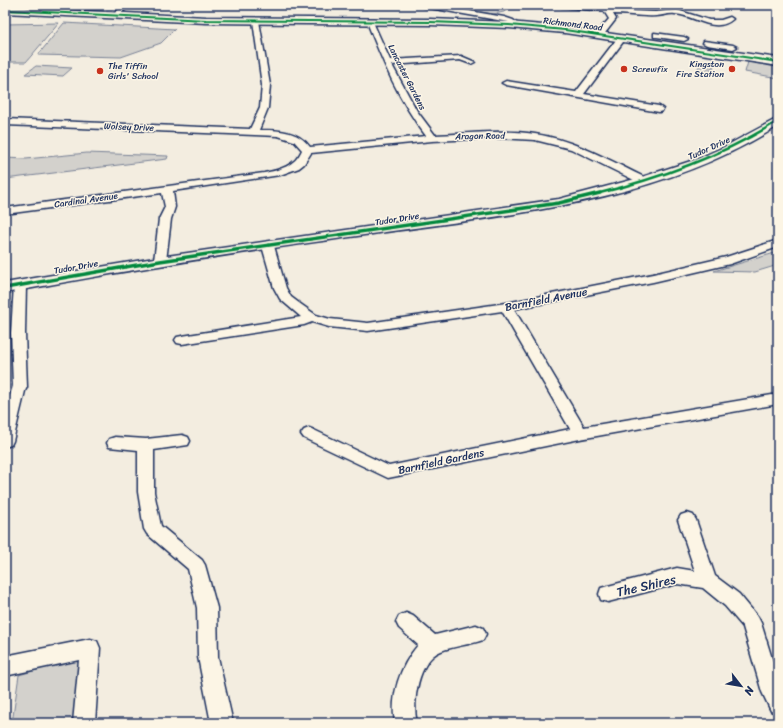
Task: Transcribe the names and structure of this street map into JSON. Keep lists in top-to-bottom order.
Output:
{
  "streets": {
    "main road": ["Richmond Road"],
    "street": [
      "Lancaster Gardens",
      "Wolsey Drive",
      "Aragon Road",
      "Tudor Drive",
      "Cardinal Avenue",
      "Barnfield Avenue",
      "Barnfield Gardens",
      "The Shires"
    ]
  },
  "crossings": [
    ["Richmond Road", "Lancaster Gardens"],
    ["Lancaster Gardens", "Aragon Road"],
    ["Aragon Road", "Tudor Drive"],
    ["Tudor Drive", "Barnfield Avenue"]
  ],
  "places": ["Screwfix", "Kingston Fire Station", "The Tiffin Girls' School"],
  "north": "bottom right"
}
